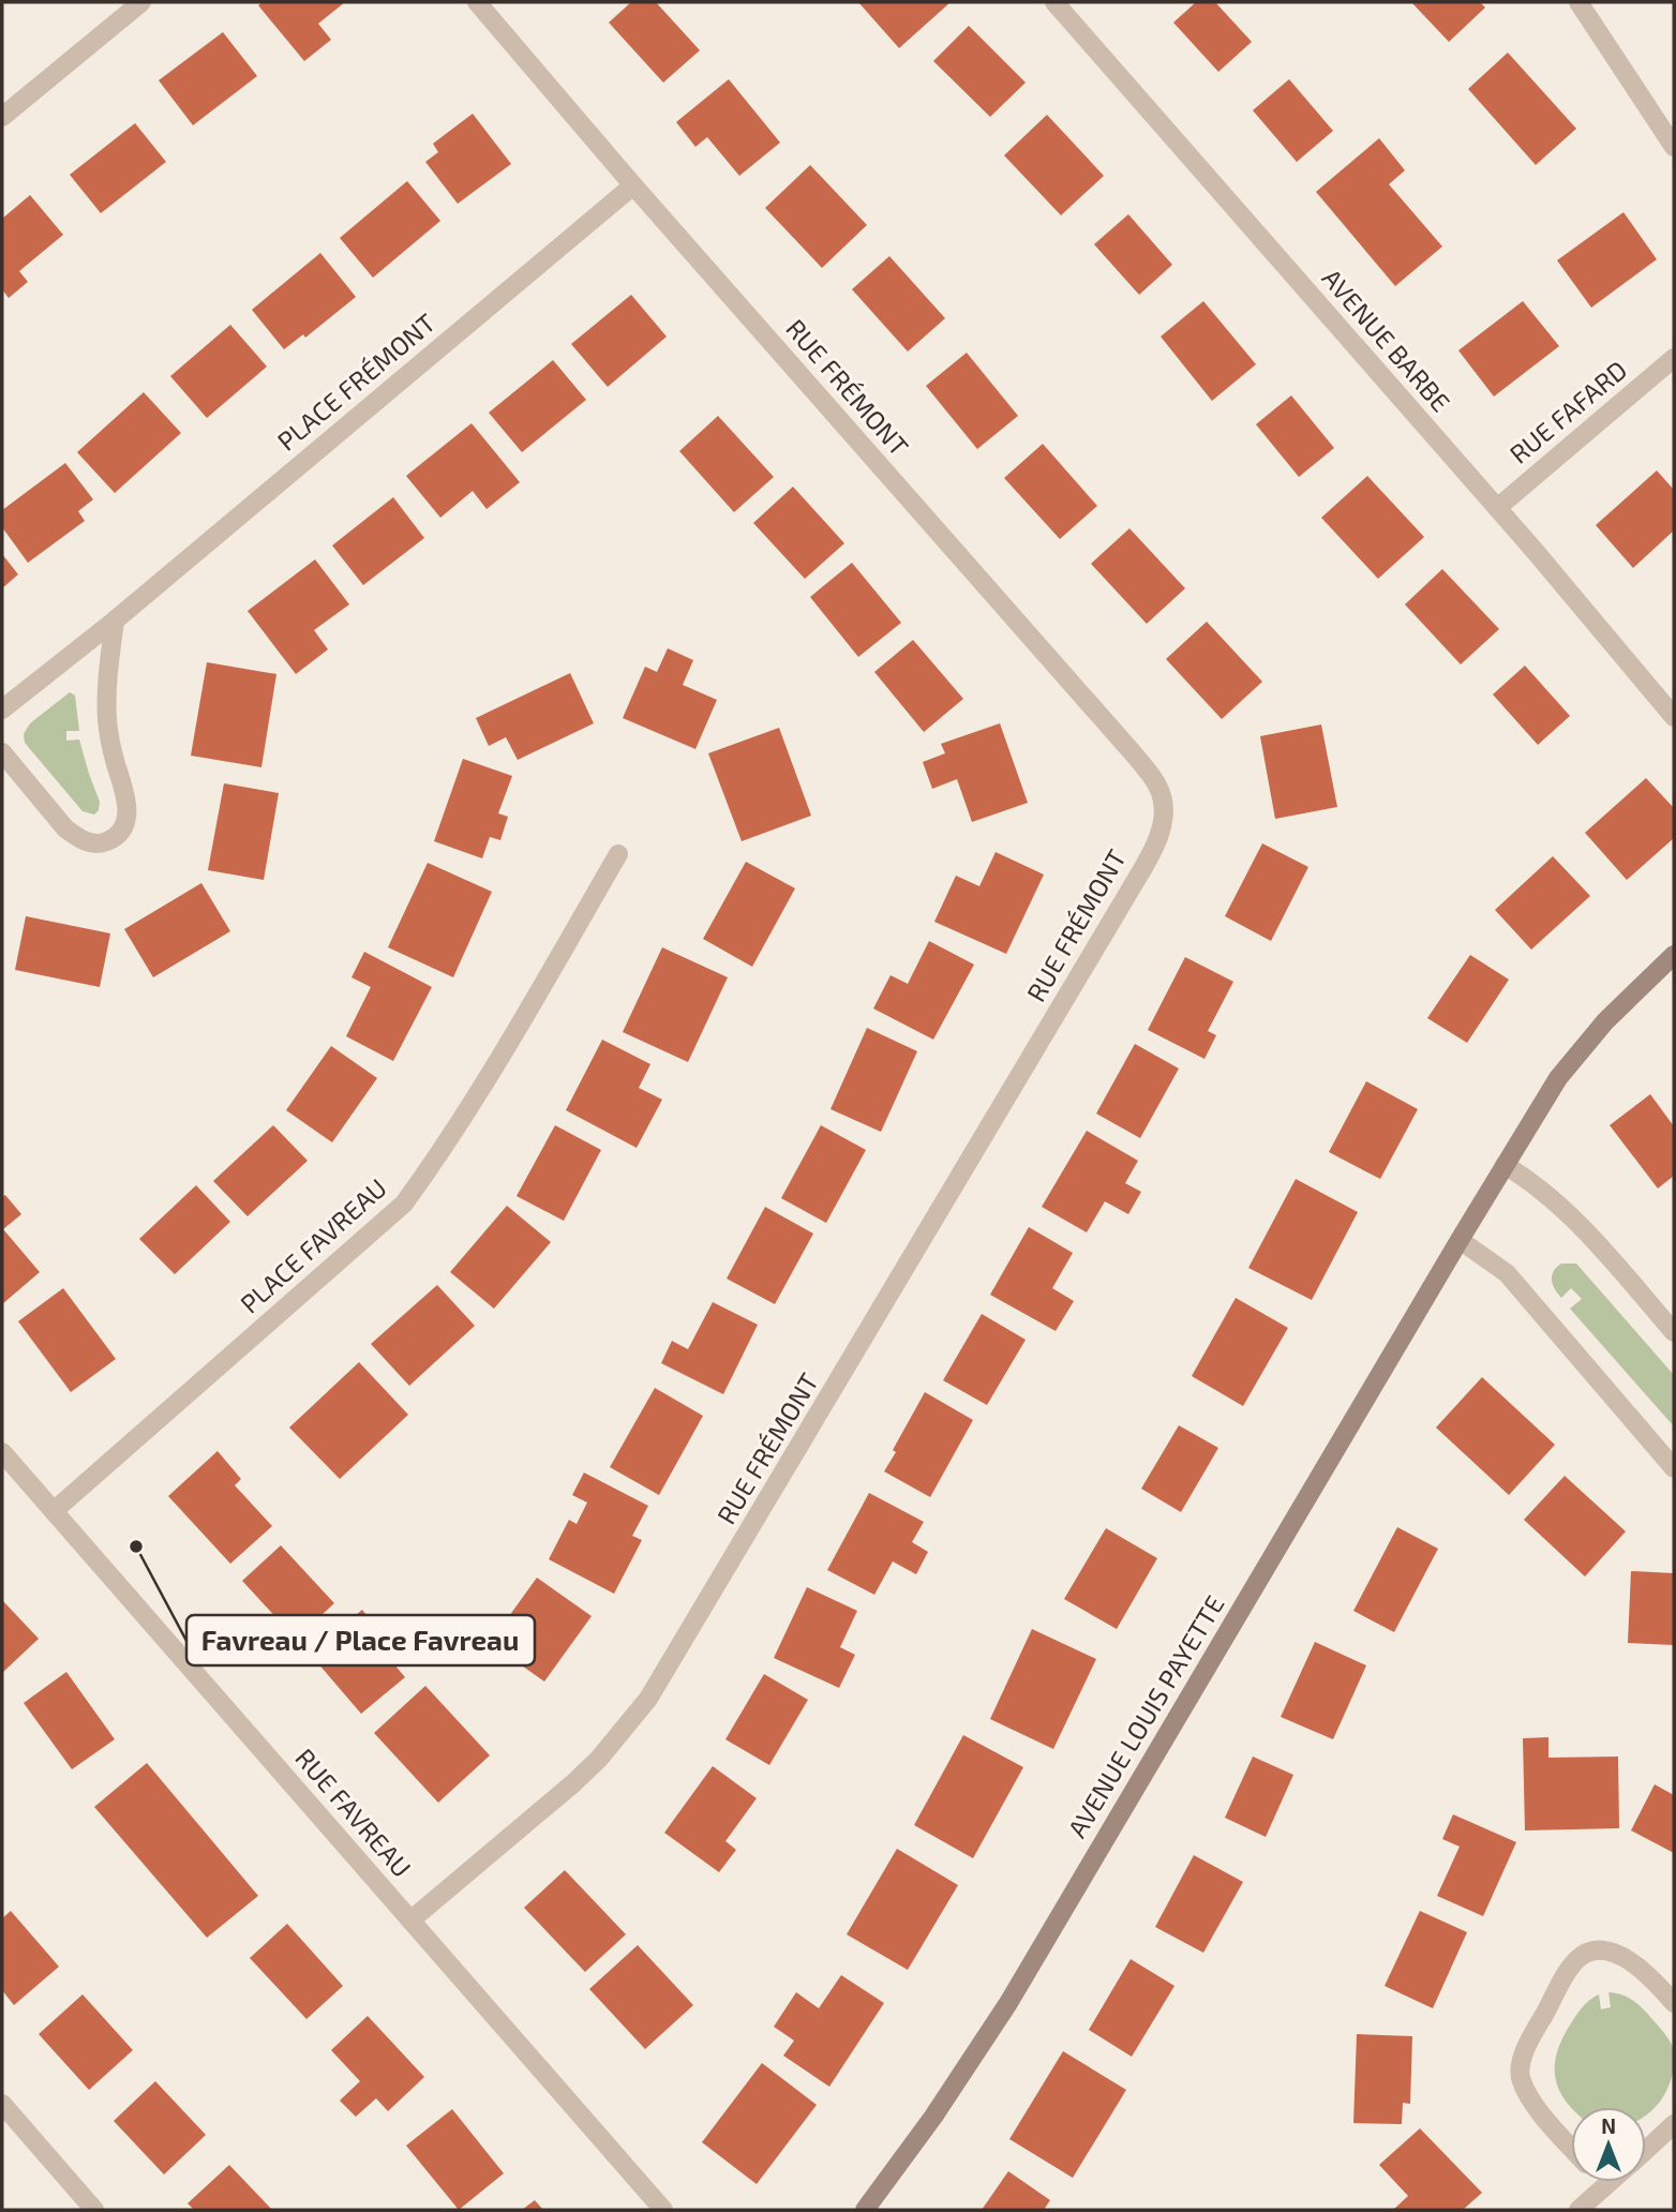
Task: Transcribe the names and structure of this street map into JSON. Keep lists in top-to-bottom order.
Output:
{
  "streets": {
    "street": [
      "AVENUE BARBE",
      "PLACE FRÉMONT",
      "RUE FRÉMONT",
      "RUE FAFARD",
      "PLACE FAVREAU",
      "AVENUE LOUIS PAYETTE",
      "RUE FAVREAU"
    ]
  },
  "crossings": [
    ["AVENUE BARBE", "RUE FAFARD"],
    ["PLACE FRÉMONT", "RUE FRÉMONT"],
    ["RUE FRÉMONT", "RUE FAVREAU"],
    ["PLACE FAVREAU", "RUE FAVREAU"]
  ],
  "places": ["Favreau / Place Favreau"],
  "north": "top"
}
